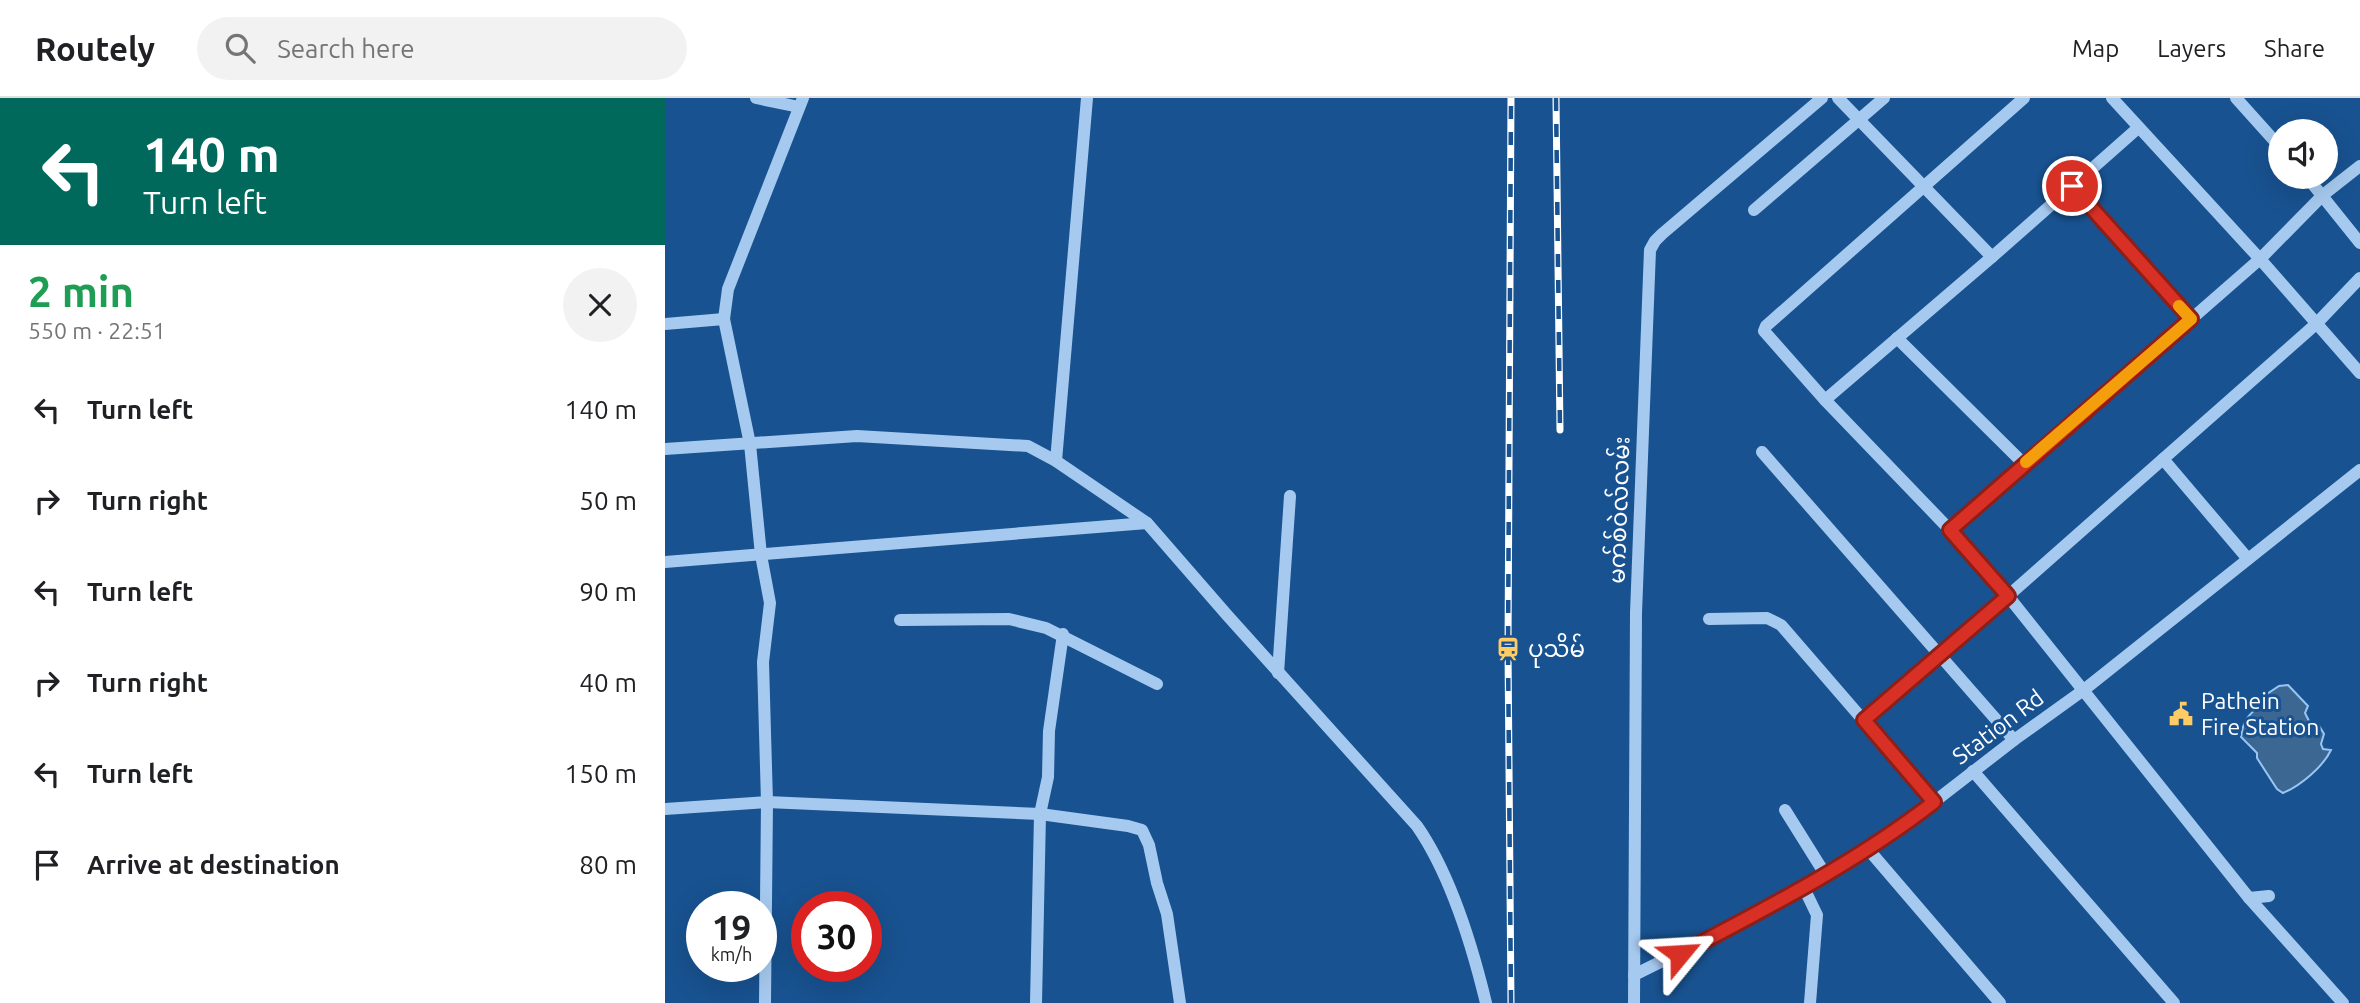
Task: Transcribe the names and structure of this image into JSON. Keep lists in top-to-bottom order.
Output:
{
  "streets": {
    "street": ["မက်စ်ဝဲလ်လမ်း", "Station Rd"]
  },
  "crossings": [
    ["မက်စ်ဝဲလ်လမ်း", "Station Rd"]
  ],
  "places": {
    "station": ["ပုသိမ်"],
    "public building": ["Pathein Fire Station"]
  },
  "page": {
    "header": "Routely",
    "search": "Search here",
    "nav": ["Map", "Layers", "Share"],
    "turn": ["140 m", "Turn left"],
    "heading": ["2 min", "550 m · 22:51"],
    "list": [
      {
        "name": "Turn left",
        "value": "140 m"
      },
      {
        "name": "Turn right",
        "value": "50 m"
      },
      {
        "name": "Turn left",
        "value": "90 m"
      },
      {
        "name": "Turn right",
        "value": "40 m"
      },
      {
        "name": "Turn left",
        "value": "150 m"
      },
      {
        "name": "Arrive at destination",
        "value": "80 m"
      }
    ],
    "speed": "19 km/h",
    "limit": "30"
  }
}
